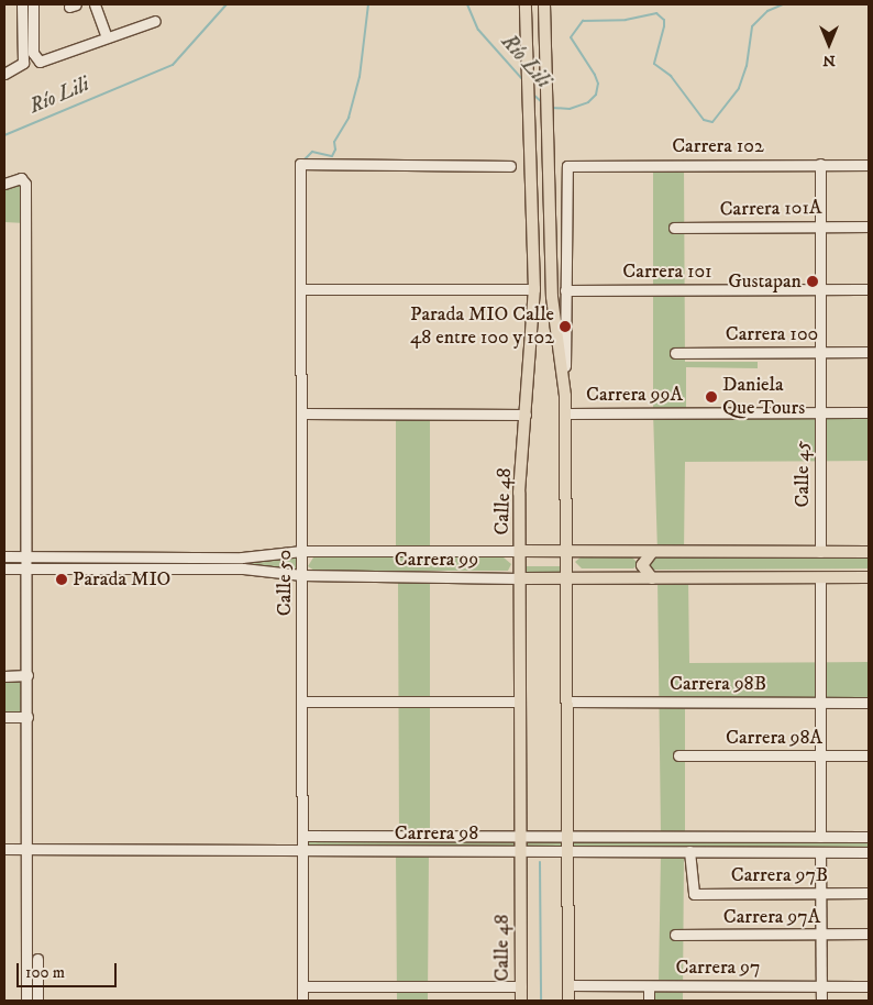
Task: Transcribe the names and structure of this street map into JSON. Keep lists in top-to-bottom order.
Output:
{
  "streets": {
    "main road": ["Calle 48", "Carrera 99"],
    "street": [
      "Carrera 102",
      "Carrera 101A",
      "Carrera 101",
      "Carrera 100",
      "Carrera 99A",
      "Calle 45",
      "Calle 50",
      "Carrera 98B",
      "Carrera 98A",
      "Carrera 98",
      "Carrera 97B",
      "Carrera 97A",
      "Carrera 97"
    ]
  },
  "crossings": [
    ["Carrera 102", "Carrera 101"],
    ["Carrera 102", "Calle 45"],
    ["Carrera 101A", "Calle 45"],
    ["Carrera 101", "Calle 45"],
    ["Carrera 100", "Calle 45"],
    ["Carrera 99A", "Calle 45"],
    ["Calle 45", "Carrera 99"],
    ["Calle 48", "Carrera 99"],
    ["Calle 48", "Carrera 98"],
    ["Carrera 99", "Calle 50"],
    ["Calle 50", "Carrera 98"],
    ["Carrera 98", "Carrera 97B"]
  ],
  "water": ["Río Lili"],
  "places": [
    "Gustapan",
    "Parada MIO Calle 48 entre 100 y 102",
    "Daniela Que Tours",
    "Parada MIO"
  ],
  "scale_bar": "100 m",
  "north": "bottom"
}
